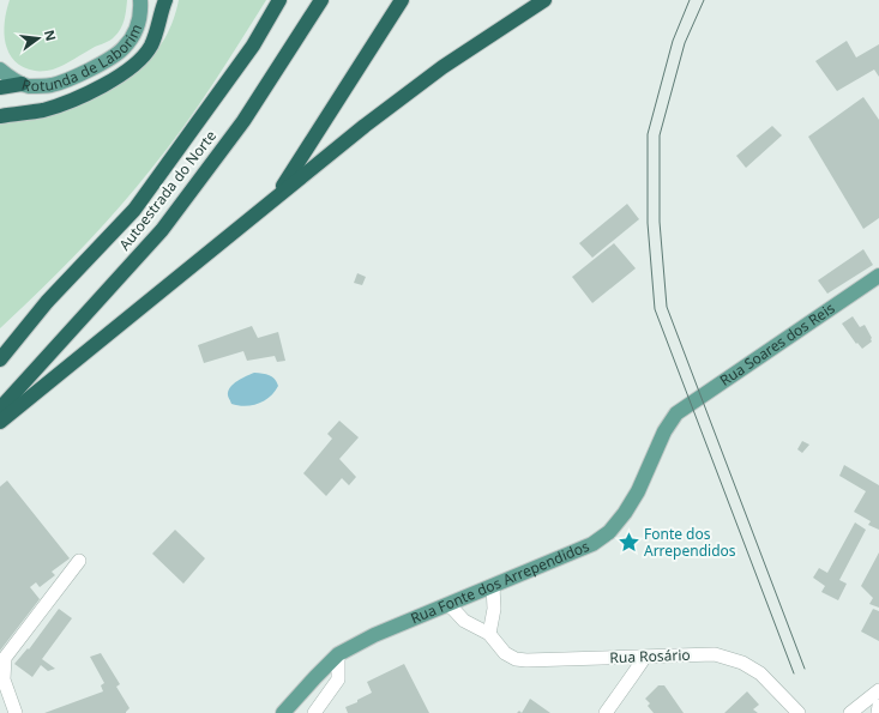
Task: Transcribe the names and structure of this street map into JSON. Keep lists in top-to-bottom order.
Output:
{
  "streets": {
    "highway": ["Autoestrada do Norte"],
    "main road": ["Rotunda de Laborim", "Rua Soares dos Reis", "Rua Fonte dos Arrependidos"],
    "street": ["Rua Rosário"]
  },
  "crossings": [
    ["Rua Soares dos Reis", "Rua Fonte dos Arrependidos"],
    ["Rua Fonte dos Arrependidos", "Rua Rosário"]
  ],
  "places": {
    "place": ["Fonte dos Arrependidos"]
  },
  "north": "right"
}
